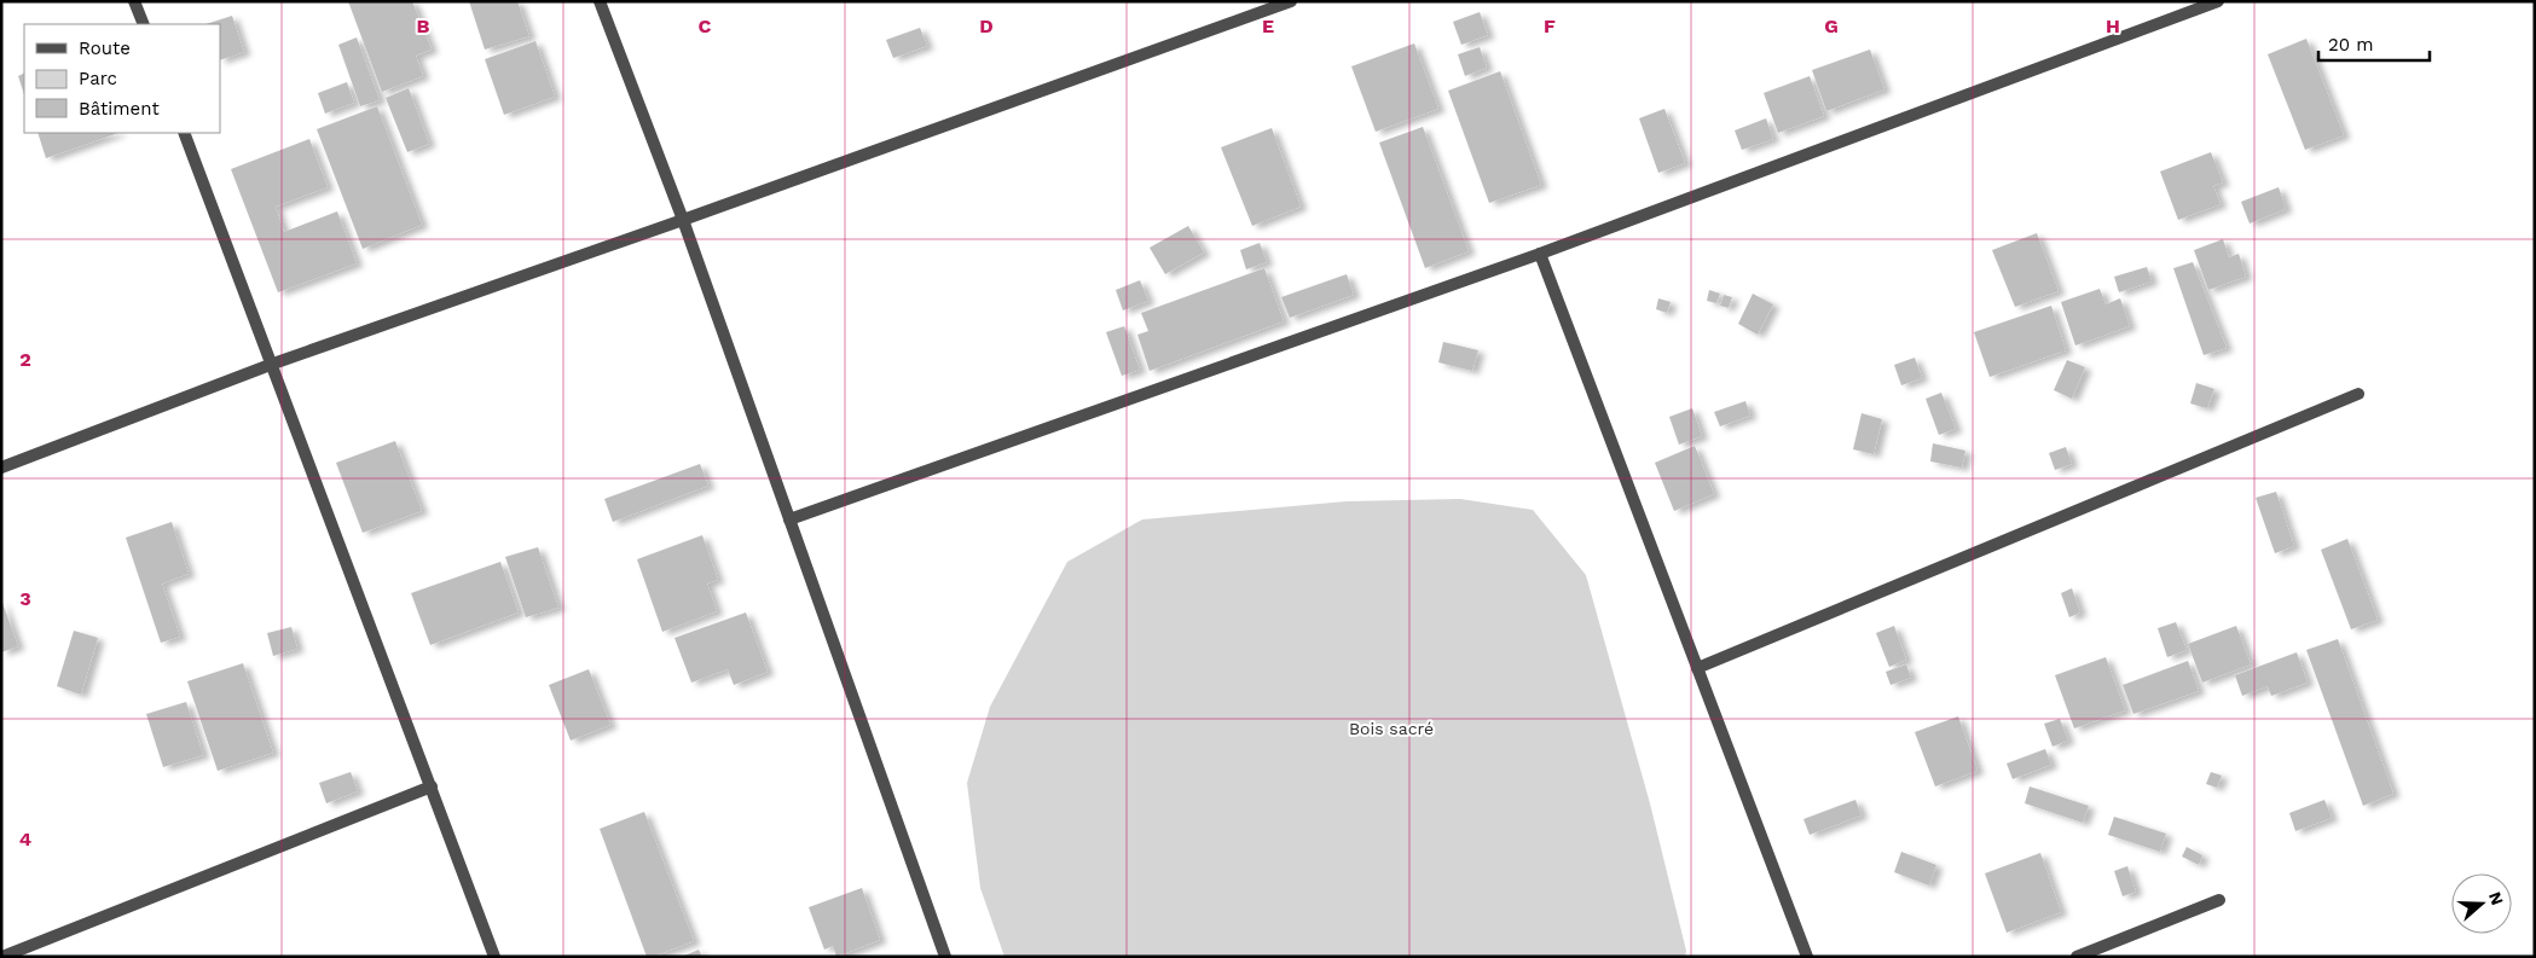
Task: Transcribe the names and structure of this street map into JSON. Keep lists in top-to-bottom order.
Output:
{
  "parks": ["Bois sacré"],
  "legend": ["Route", "Parc", "Bâtiment"],
  "scale_bar": "20 m",
  "north": "right",
  "grid": {
    "columns": [
      "B",
      "C",
      "D",
      "E",
      "F",
      "G",
      "H"
    ],
    "rows": ["2", "3", "4"]
  }
}
